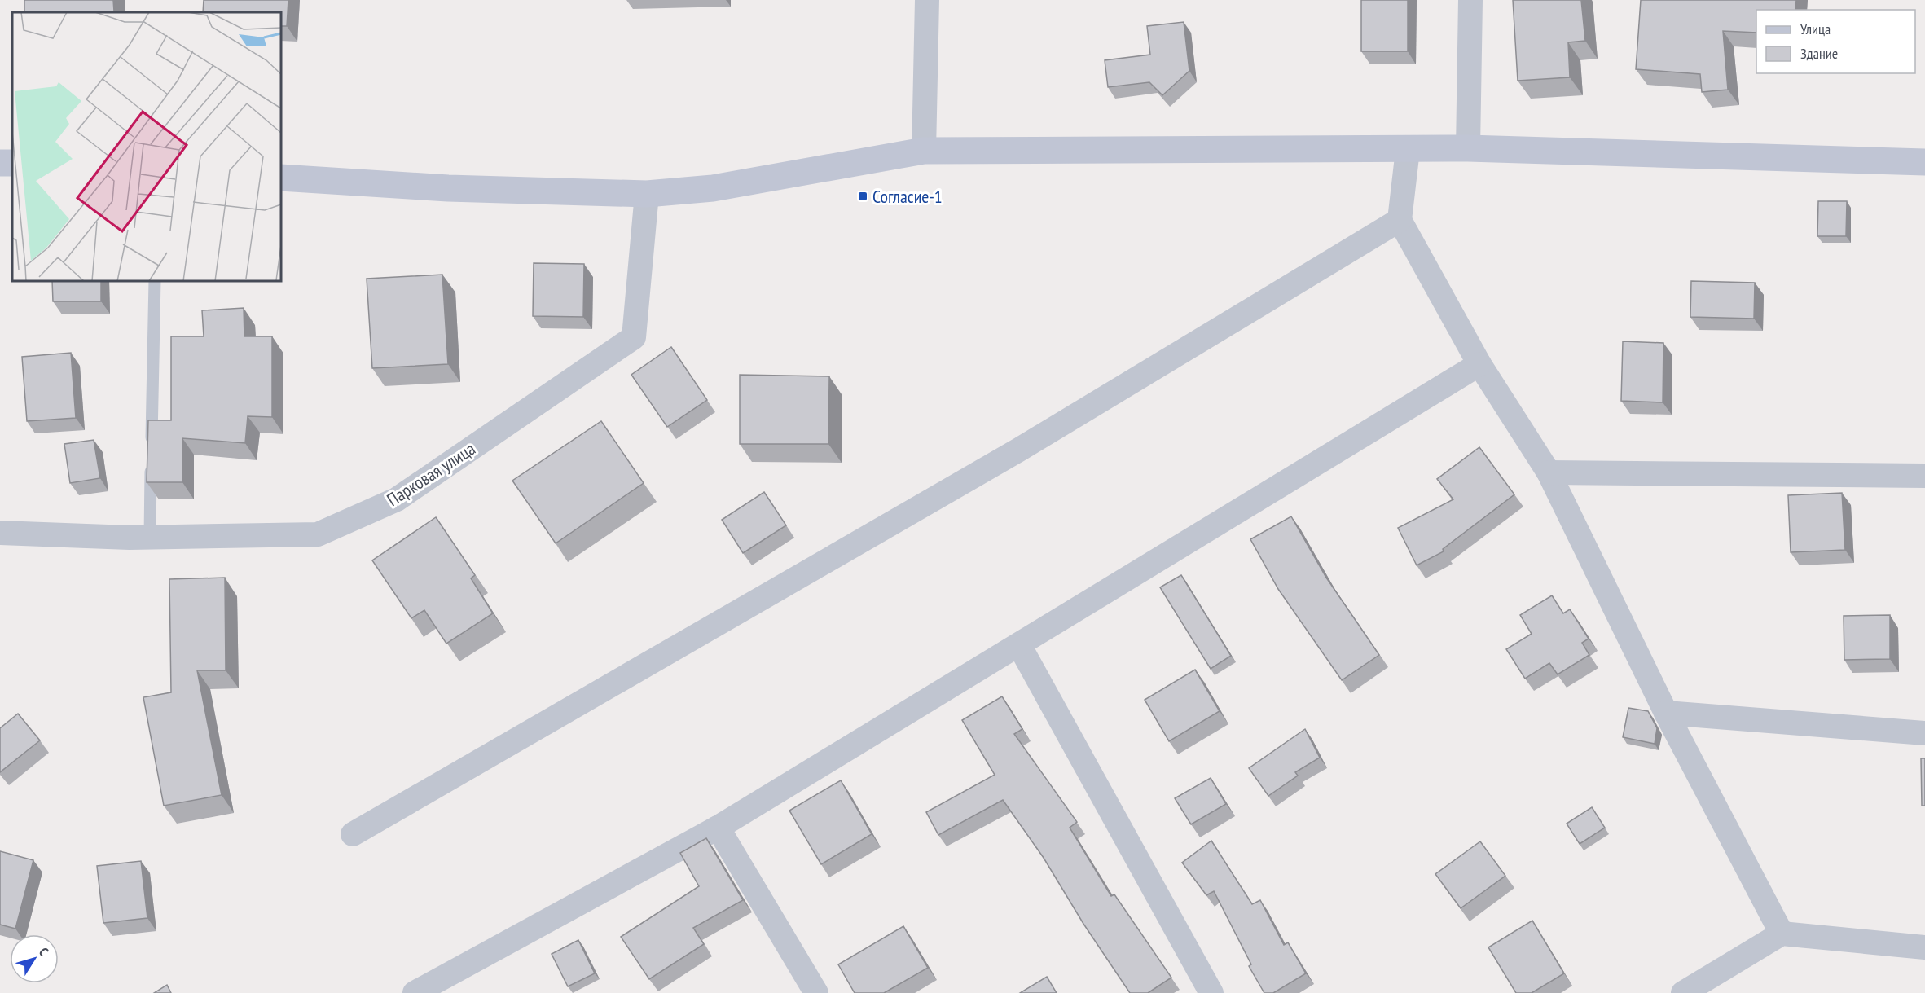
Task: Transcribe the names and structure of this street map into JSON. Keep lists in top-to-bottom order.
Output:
{
  "streets": {
    "street": ["Парковая улица"]
  },
  "places": {
    "transit": ["Согласие-1"]
  },
  "legend": ["Улица", "Здание"],
  "north": "top right"
}
